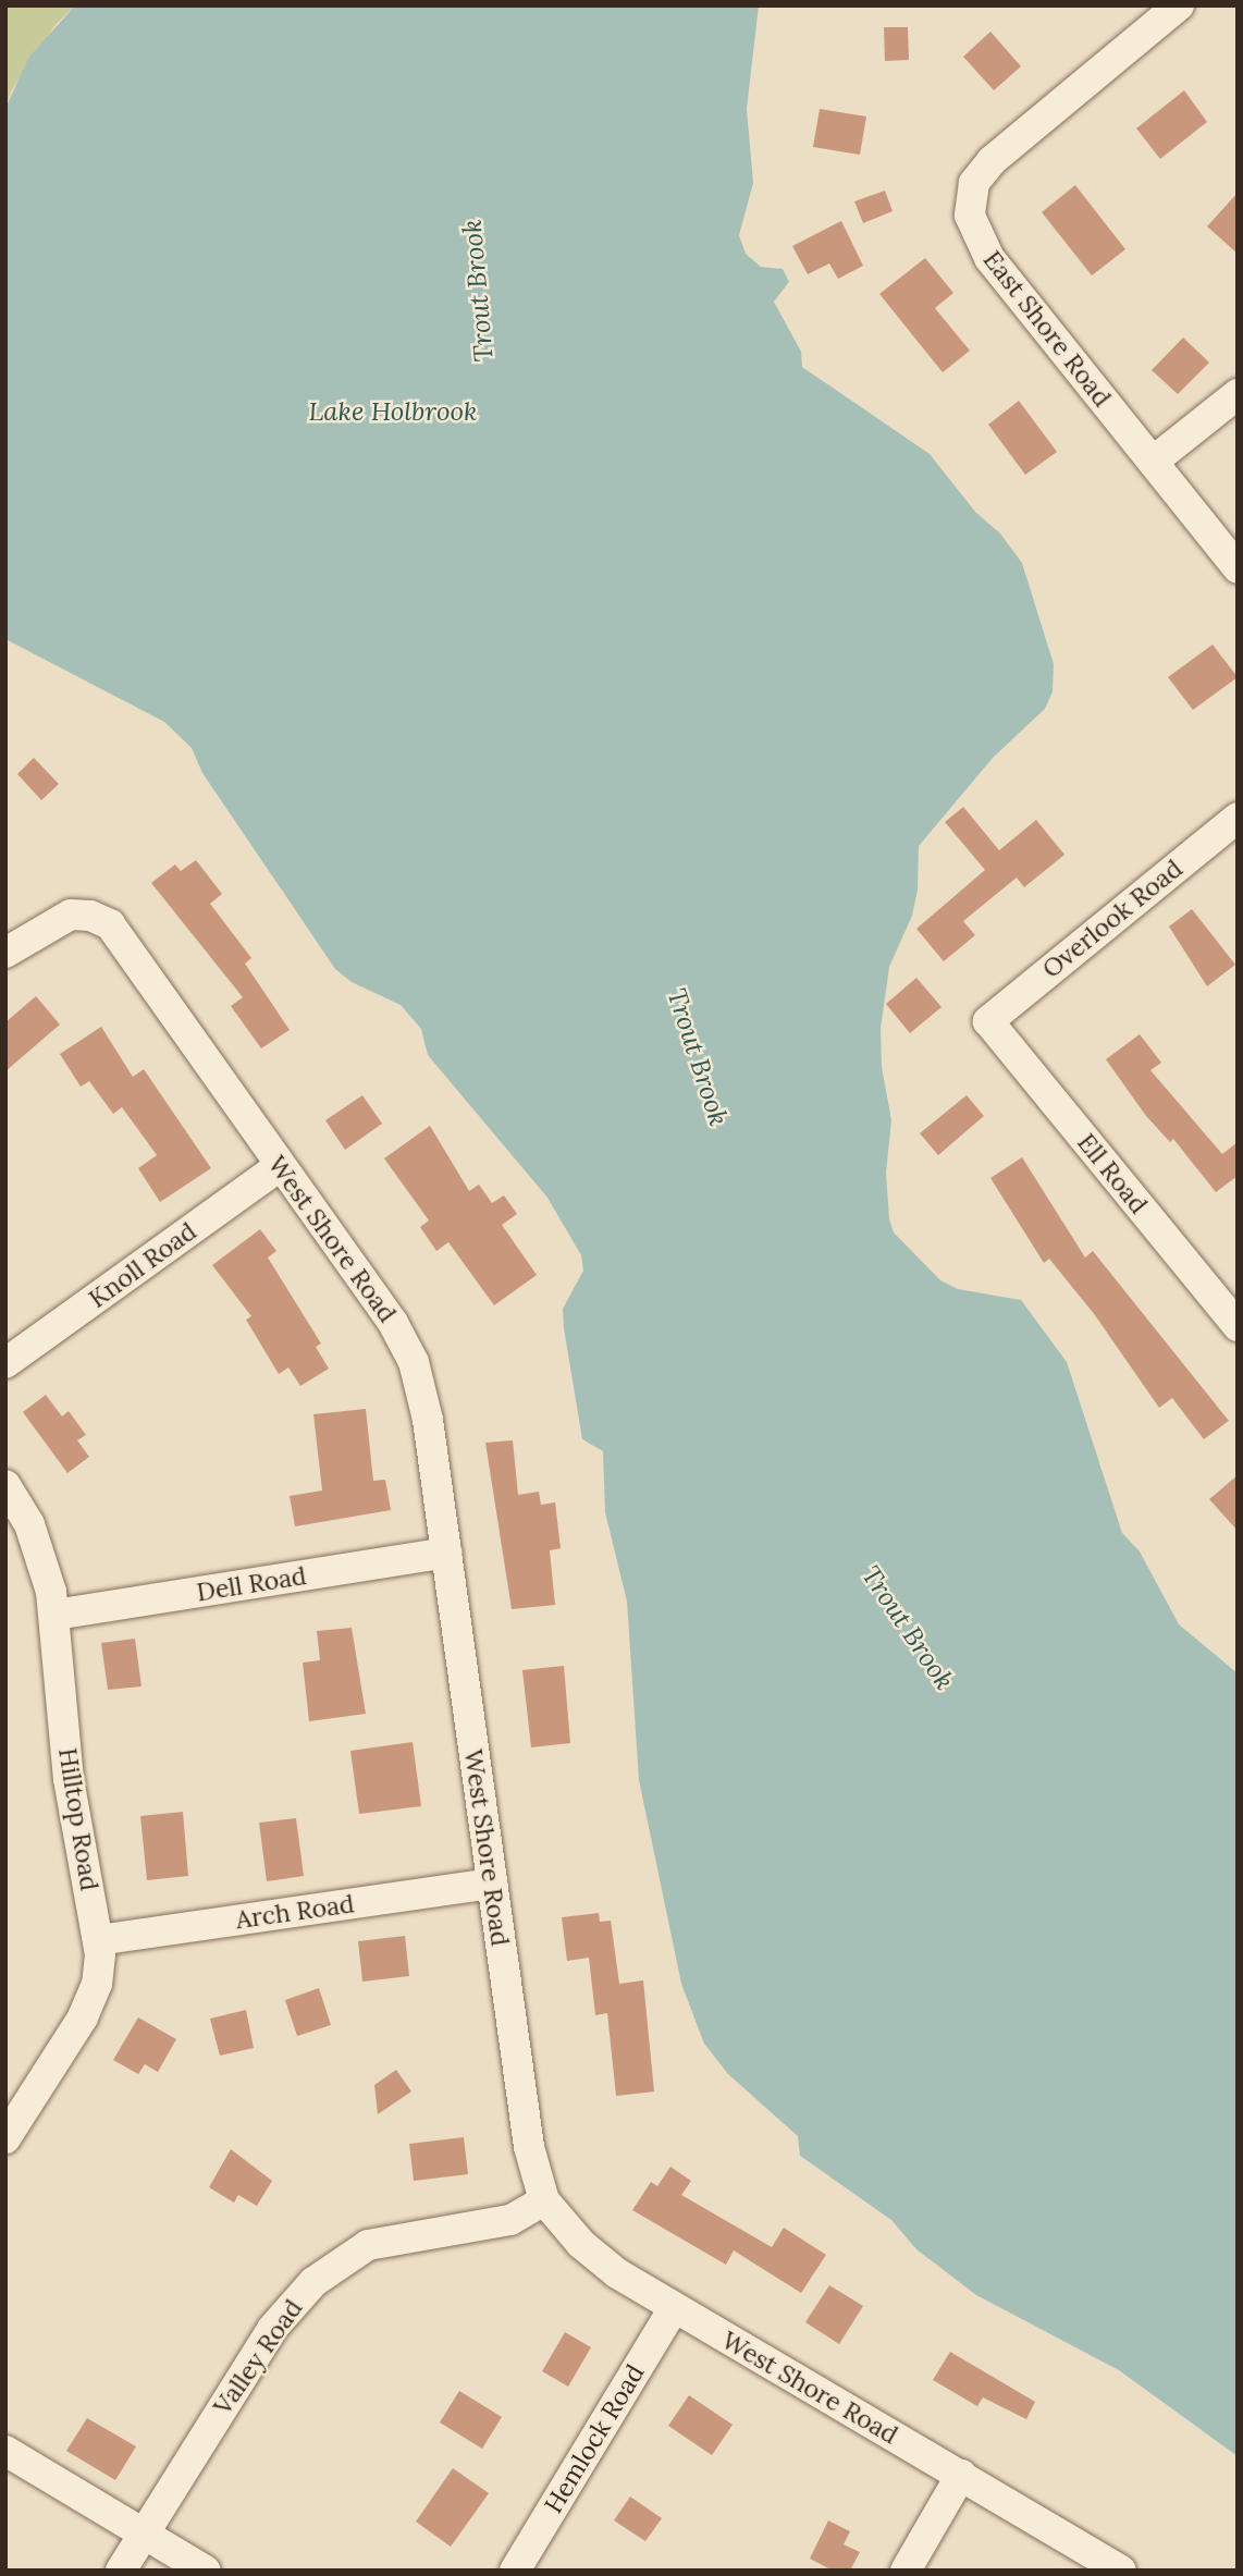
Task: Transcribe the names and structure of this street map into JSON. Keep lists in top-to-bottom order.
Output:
{
  "streets": {
    "street": [
      "East Shore Road",
      "Overlook Road",
      "Ell Road",
      "West Shore Road",
      "Knoll Road",
      "Dell Road",
      "Hilltop Road",
      "Arch Road",
      "Valley Road",
      "Hemlock Road"
    ]
  },
  "crossings": [
    ["Overlook Road", "Ell Road"],
    ["West Shore Road", "Knoll Road"],
    ["West Shore Road", "Dell Road"],
    ["West Shore Road", "Arch Road"],
    ["West Shore Road", "Valley Road"],
    ["West Shore Road", "Hemlock Road"],
    ["Dell Road", "Hilltop Road"],
    ["Hilltop Road", "Arch Road"]
  ],
  "water": ["Trout Brook", "Lake Holbrook"]
}
